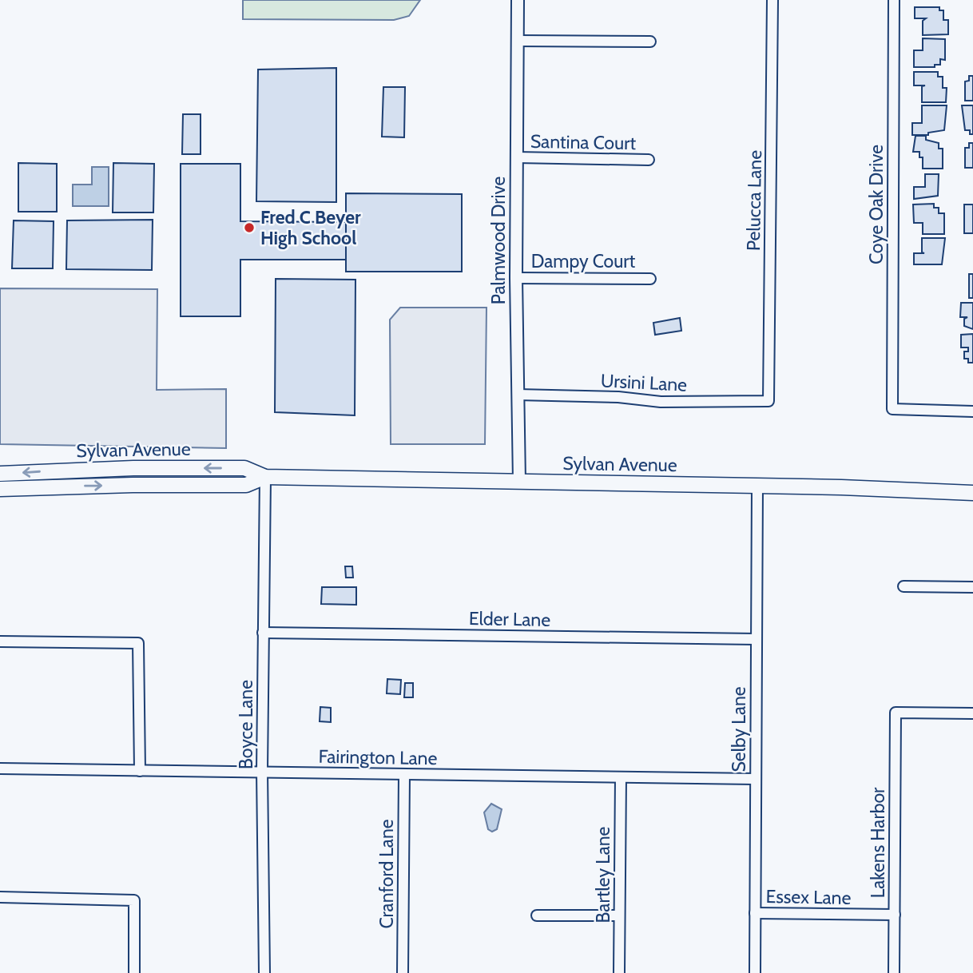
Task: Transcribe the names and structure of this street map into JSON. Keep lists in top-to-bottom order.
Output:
{
  "streets": {
    "main road": ["Sylvan Avenue"],
    "street": [
      "Santina Court",
      "Pelucca Lane",
      "Coye Oak Drive",
      "Palmwood Drive",
      "Dampy Court",
      "Ursini Lane",
      "Elder Lane",
      "Boyce Lane",
      "Selby Lane",
      "Fairington Lane",
      "Lakens Harbor",
      "Cranford Lane",
      "Bartley Lane",
      "Essex Lane"
    ]
  },
  "crossings": [
    ["Santina Court", "Palmwood Drive"],
    ["Pelucca Lane", "Ursini Lane"],
    ["Palmwood Drive", "Dampy Court"],
    ["Palmwood Drive", "Ursini Lane"],
    ["Palmwood Drive", "Sylvan Avenue"],
    ["Sylvan Avenue", "Boyce Lane"],
    ["Sylvan Avenue", "Selby Lane"],
    ["Elder Lane", "Boyce Lane"],
    ["Elder Lane", "Selby Lane"],
    ["Boyce Lane", "Fairington Lane"],
    ["Selby Lane", "Fairington Lane"],
    ["Selby Lane", "Essex Lane"],
    ["Fairington Lane", "Cranford Lane"],
    ["Fairington Lane", "Bartley Lane"],
    ["Lakens Harbor", "Essex Lane"]
  ],
  "places": ["Fred C Beyer High School"]
}
